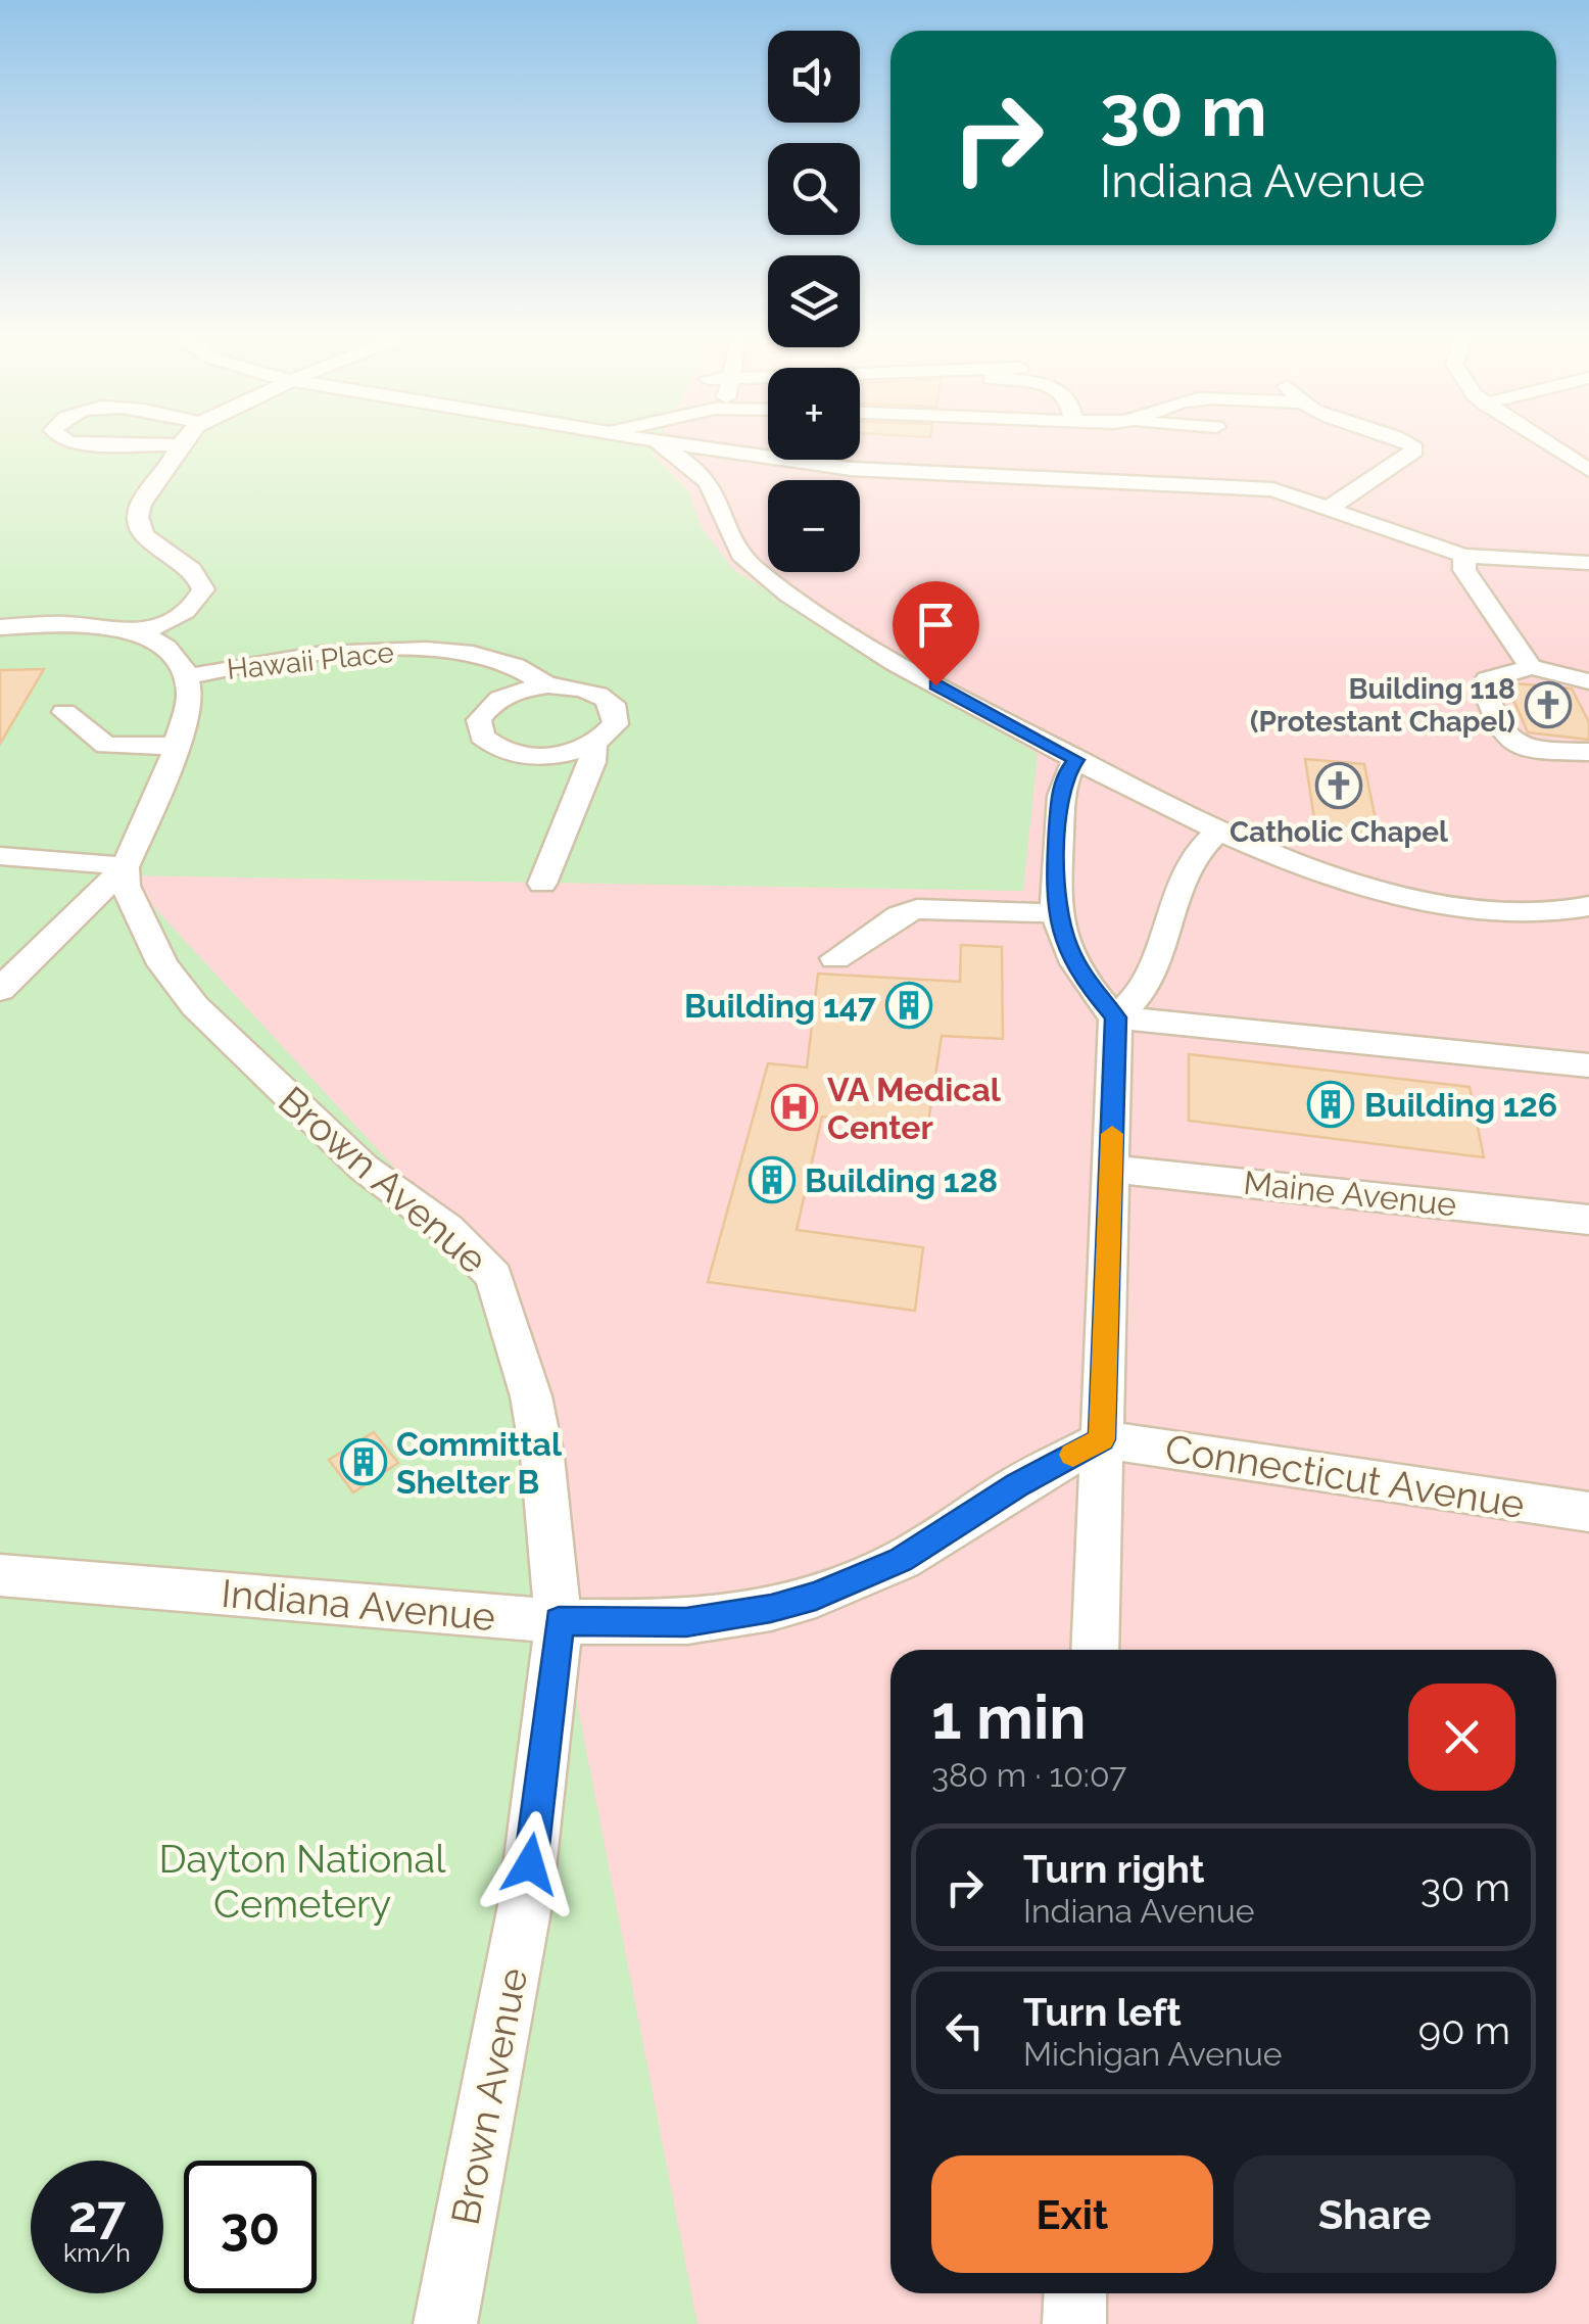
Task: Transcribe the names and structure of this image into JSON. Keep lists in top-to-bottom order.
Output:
{
  "streets": {
    "street": [
      "Hawaii Place",
      "Brown Avenue",
      "Maine Avenue",
      "Connecticut Avenue",
      "Indiana Avenue"
    ]
  },
  "crossings": [
    ["Brown Avenue", "Indiana Avenue"],
    ["Connecticut Avenue", "Indiana Avenue"]
  ],
  "parks": ["Dayton National Cemetery"],
  "places": {
    "church": ["Building 118 (Protestant Chapel)", "Catholic Chapel"],
    "building": [
      "Building 147",
      "Building 126",
      "Building 128",
      "Committal Shelter B"
    ],
    "hospital": ["VA Medical Center"]
  },
  "page": {
    "map_buttons": ["+", "−"],
    "turn": ["30 m", "Indiana Avenue"],
    "heading": ["1 min", "380 m · 10:07"],
    "list": [
      {
        "name": "Turn right",
        "note": "Indiana Avenue",
        "value": "30 m"
      },
      {
        "name": "Turn left",
        "note": "Michigan Avenue",
        "value": "90 m"
      }
    ],
    "buttons": ["Exit", "Share"],
    "speed": "27 km/h",
    "limit": "30"
  }
}
